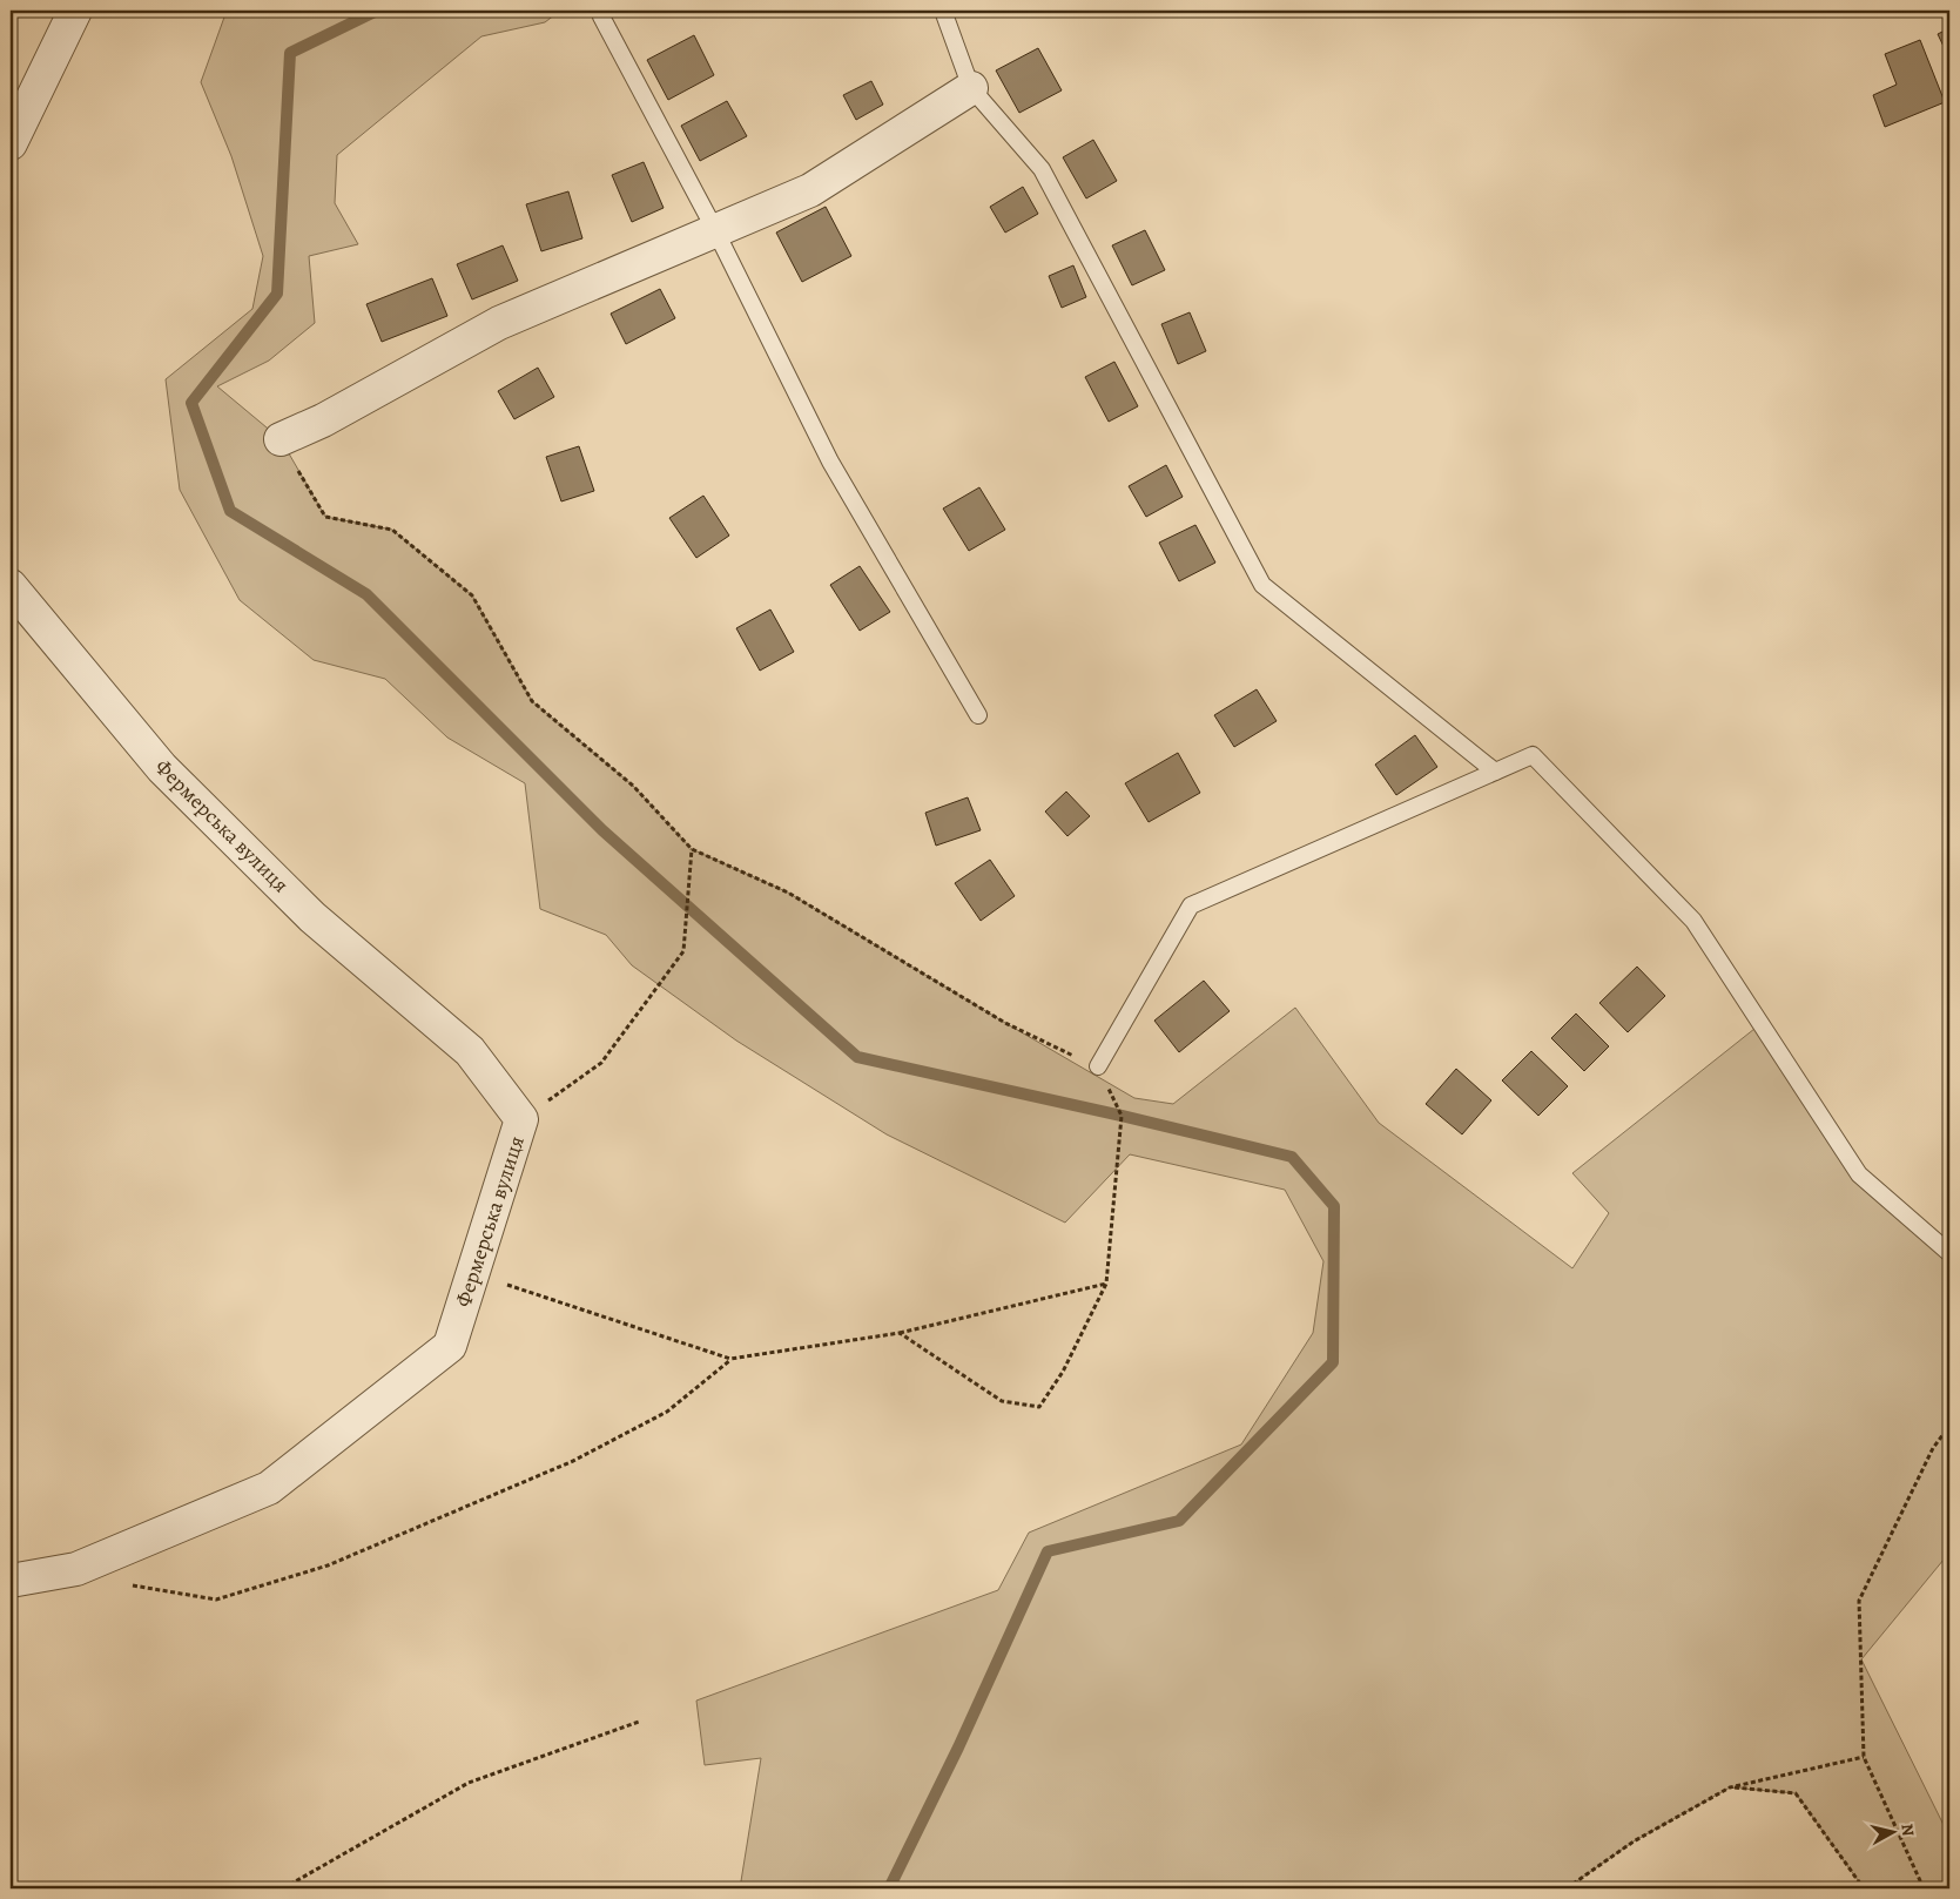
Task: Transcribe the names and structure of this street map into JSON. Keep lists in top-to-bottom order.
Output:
{
  "streets": {
    "street": ["Фермерська вулиця"]
  },
  "north": "right"
}
